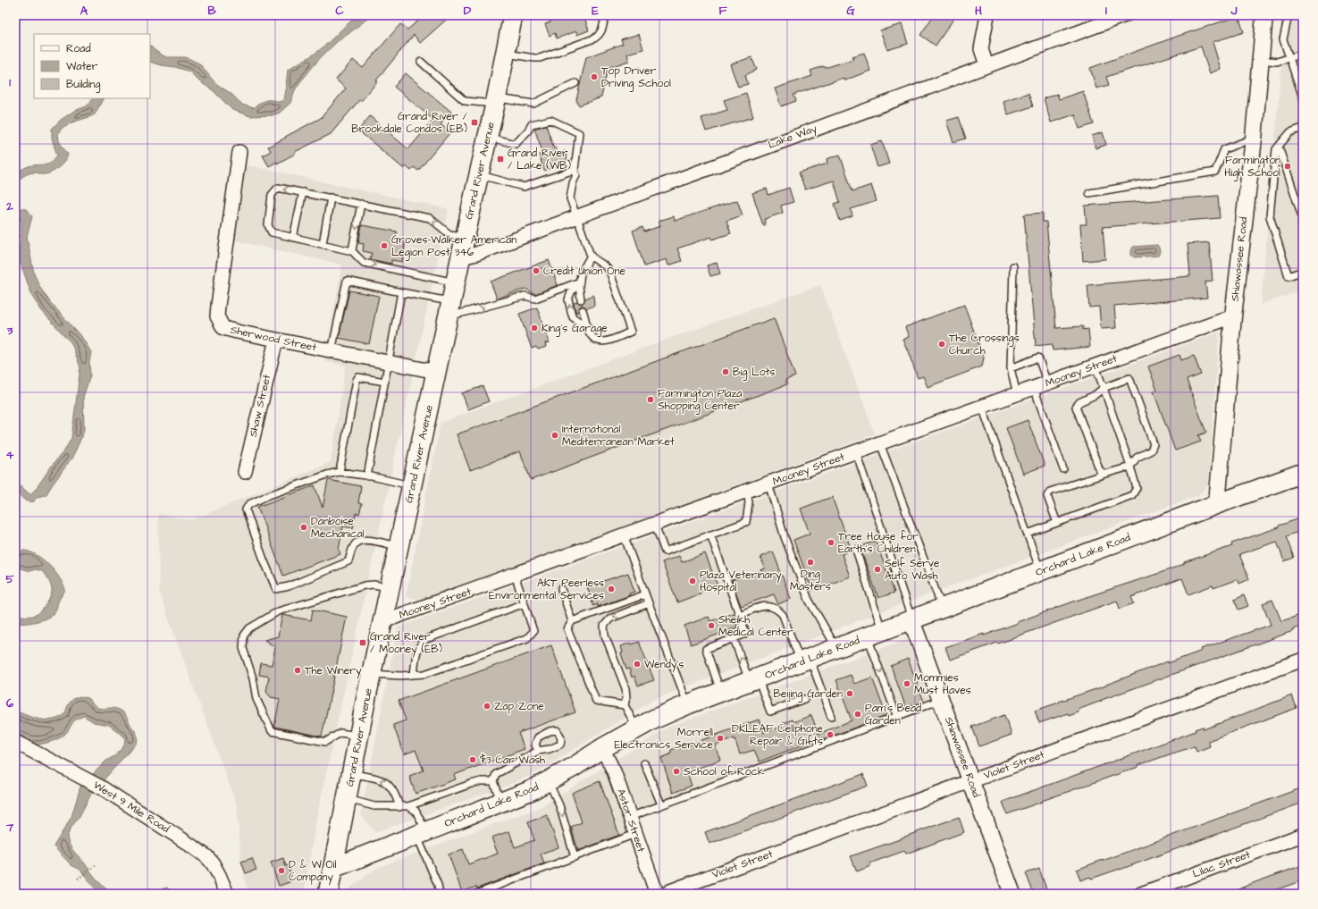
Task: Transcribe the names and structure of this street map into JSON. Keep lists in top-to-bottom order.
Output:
{
  "streets": {
    "main road": ["Grand River Avenue", "Orchard Lake Road"],
    "street": [
      "Lake Way",
      "Shiawassee Road",
      "Sherwood Street",
      "Mooney Street",
      "Shaw Street",
      "Violet Street",
      "West 9 Mile Road",
      "Astor Street",
      "Lilac Street"
    ]
  },
  "crossings": [
    ["Lake Way", "Grand River Avenue"],
    ["Grand River Avenue", "Sherwood Street"],
    ["Grand River Avenue", "Mooney Street"],
    ["Grand River Avenue", "Orchard Lake Road"],
    ["Shiawassee Road", "Mooney Street"],
    ["Shiawassee Road", "Orchard Lake Road"],
    ["Shiawassee Road", "Violet Street"],
    ["Sherwood Street", "Shaw Street"],
    ["Orchard Lake Road", "Astor Street"]
  ],
  "places": {
    "other": [
      "Top Driver Driving School",
      "Farmington High School",
      "Groves-Walker American Legion Post 346",
      "Credit Union One",
      "King's Garage",
      "The Crossings Church",
      "Big Lots",
      "Farmington Plaza Shopping Center",
      "International Mediterranean Market",
      "Danboise Mechanical",
      "Tree House for Earth's Children",
      "Ding Masters",
      "Self Serve Auto Wash",
      "Plaza Veterinary Hospital",
      "AKT Peerless Environmental Services",
      "Sheikh Medical Center",
      "Wendy's",
      "The Winery",
      "Mommies Must Haves",
      "Beijing Garden",
      "Zap Zone",
      "Pam's Bead Garden",
      "DKLEAF Cellphone Repair & Gifts",
      "Morrell Electronics Service",
      "$3 Car Wash",
      "School of Rock",
      "D & W Oil Company"
    ],
    "transit": ["Grand River / Brookdale Condos (EB)", "Grand River / Lake (WB)", "Grand River / Mooney (EB)"]
  },
  "legend": ["Road", "Water", "Building"],
  "grid": {
    "columns": [
      "A",
      "B",
      "C",
      "D",
      "E",
      "F",
      "G",
      "H",
      "I",
      "J"
    ],
    "rows": [
      "1",
      "2",
      "3",
      "4",
      "5",
      "6",
      "7"
    ]
  }
}
